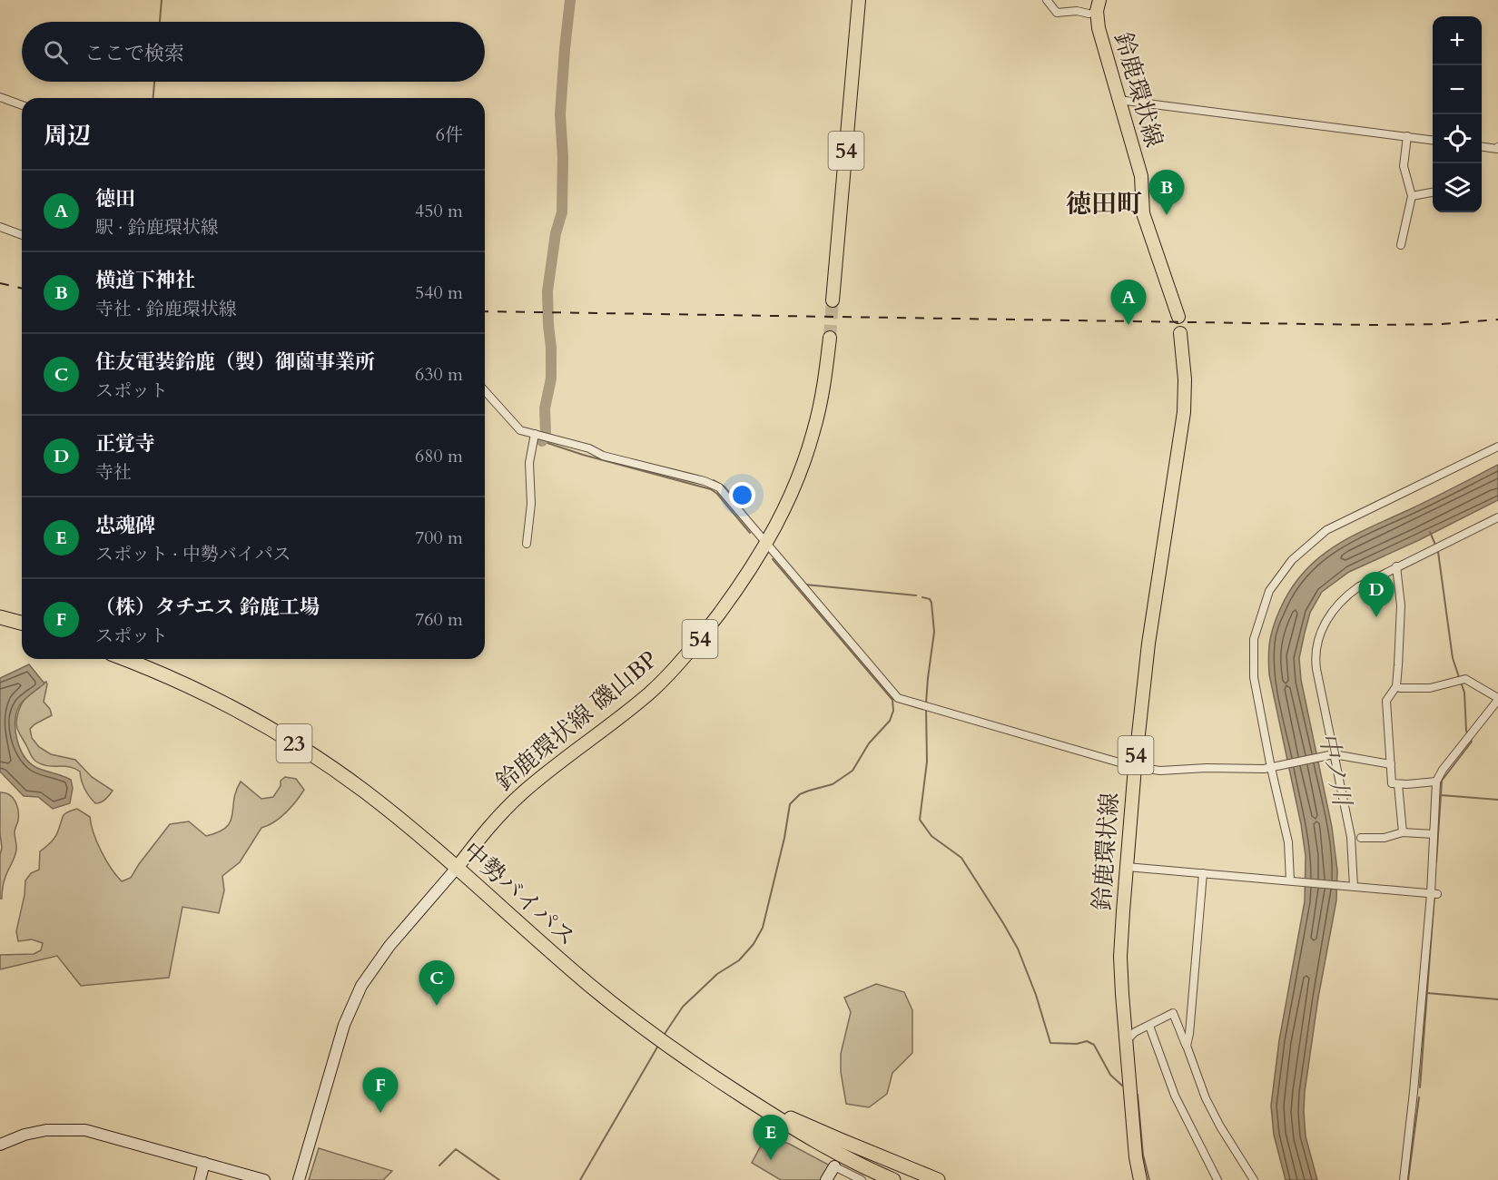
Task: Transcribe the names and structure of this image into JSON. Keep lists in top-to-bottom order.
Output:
{
  "streets": {
    "highway": ["23", "中勢バイパス"],
    "main road": ["鈴鹿環状線", "54", "鈴鹿環状線 磯山BP"]
  },
  "crossings": [
    ["鈴鹿環状線 磯山BP", "中勢バイパス"]
  ],
  "districts": ["徳田町"],
  "water": ["中ノ川"],
  "page": {
    "map_buttons": ["+", "−"],
    "search": "ここで検索",
    "heading": ["周辺", "6件"],
    "list": [
      {
        "mark": "A",
        "name": "徳田",
        "note": "駅 · 鈴鹿環状線",
        "value": "450 m"
      },
      {
        "mark": "B",
        "name": "横道下神社",
        "note": "寺社 · 鈴鹿環状線",
        "value": "540 m"
      },
      {
        "mark": "C",
        "name": "住友電装鈴鹿（製）御薗事業所",
        "note": "スポット",
        "value": "630 m"
      },
      {
        "mark": "D",
        "name": "正覚寺",
        "note": "寺社",
        "value": "680 m"
      },
      {
        "mark": "E",
        "name": "忠魂碑",
        "note": "スポット · 中勢バイパス",
        "value": "700 m"
      },
      {
        "mark": "F",
        "name": "（株）タチエス 鈴鹿工場",
        "note": "スポット",
        "value": "760 m"
      }
    ],
    "pins": [
      "B",
      "A",
      "D",
      "C",
      "F",
      "E"
    ]
  }
}
